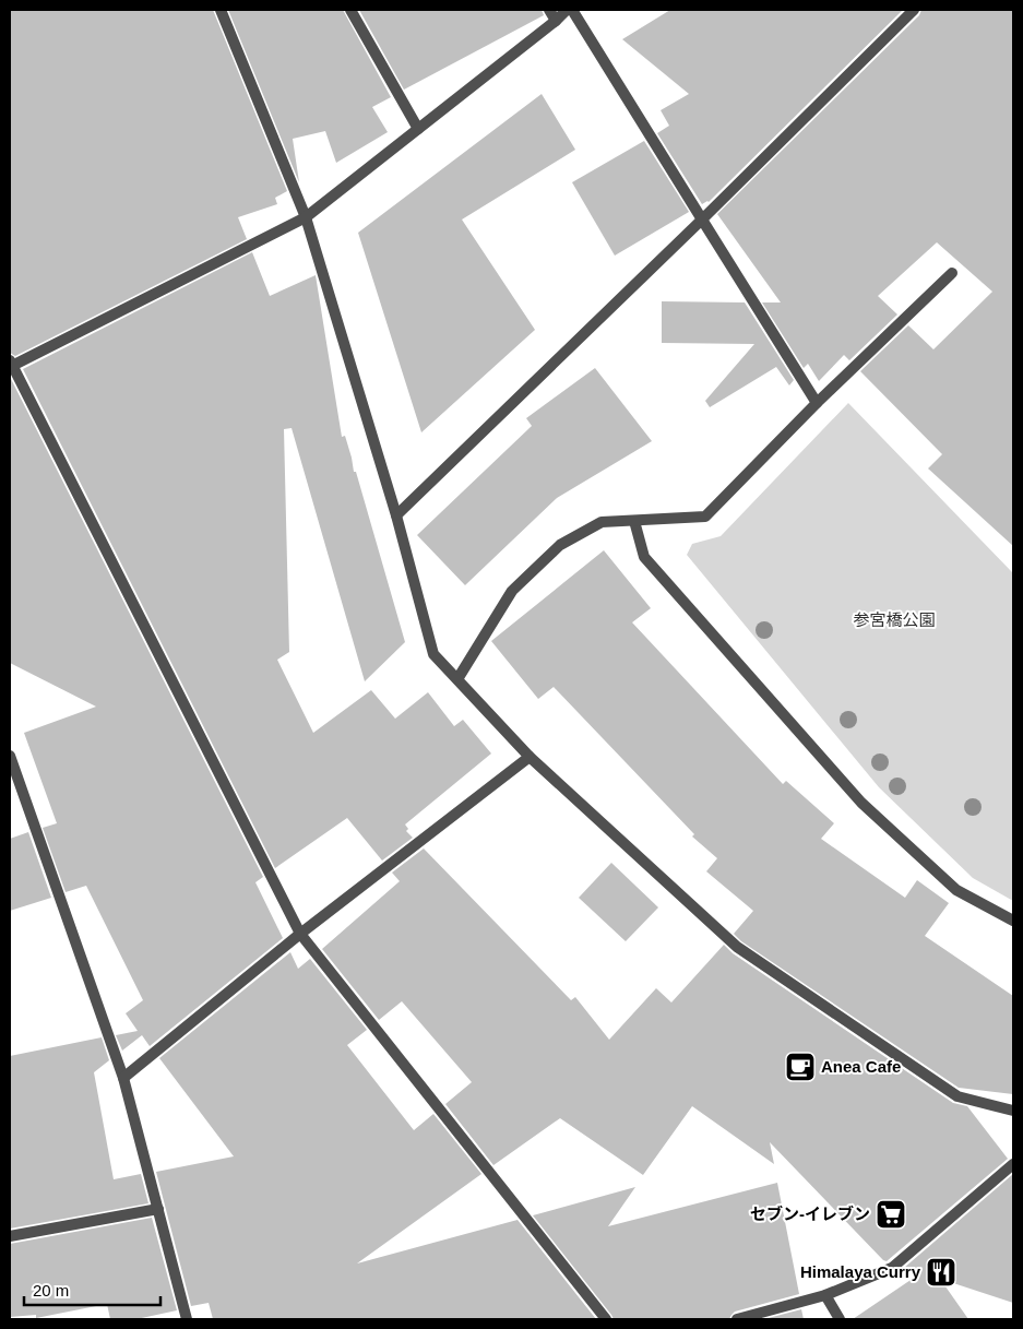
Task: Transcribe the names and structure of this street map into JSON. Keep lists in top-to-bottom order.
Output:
{
  "parks": ["参宮橋公園"],
  "places": {
    "cafe": ["Anea Cafe"],
    "supermarket": ["セブン-イレブン"],
    "restaurant": ["Himalaya Curry"]
  },
  "scale_bar": "20 m"
}
